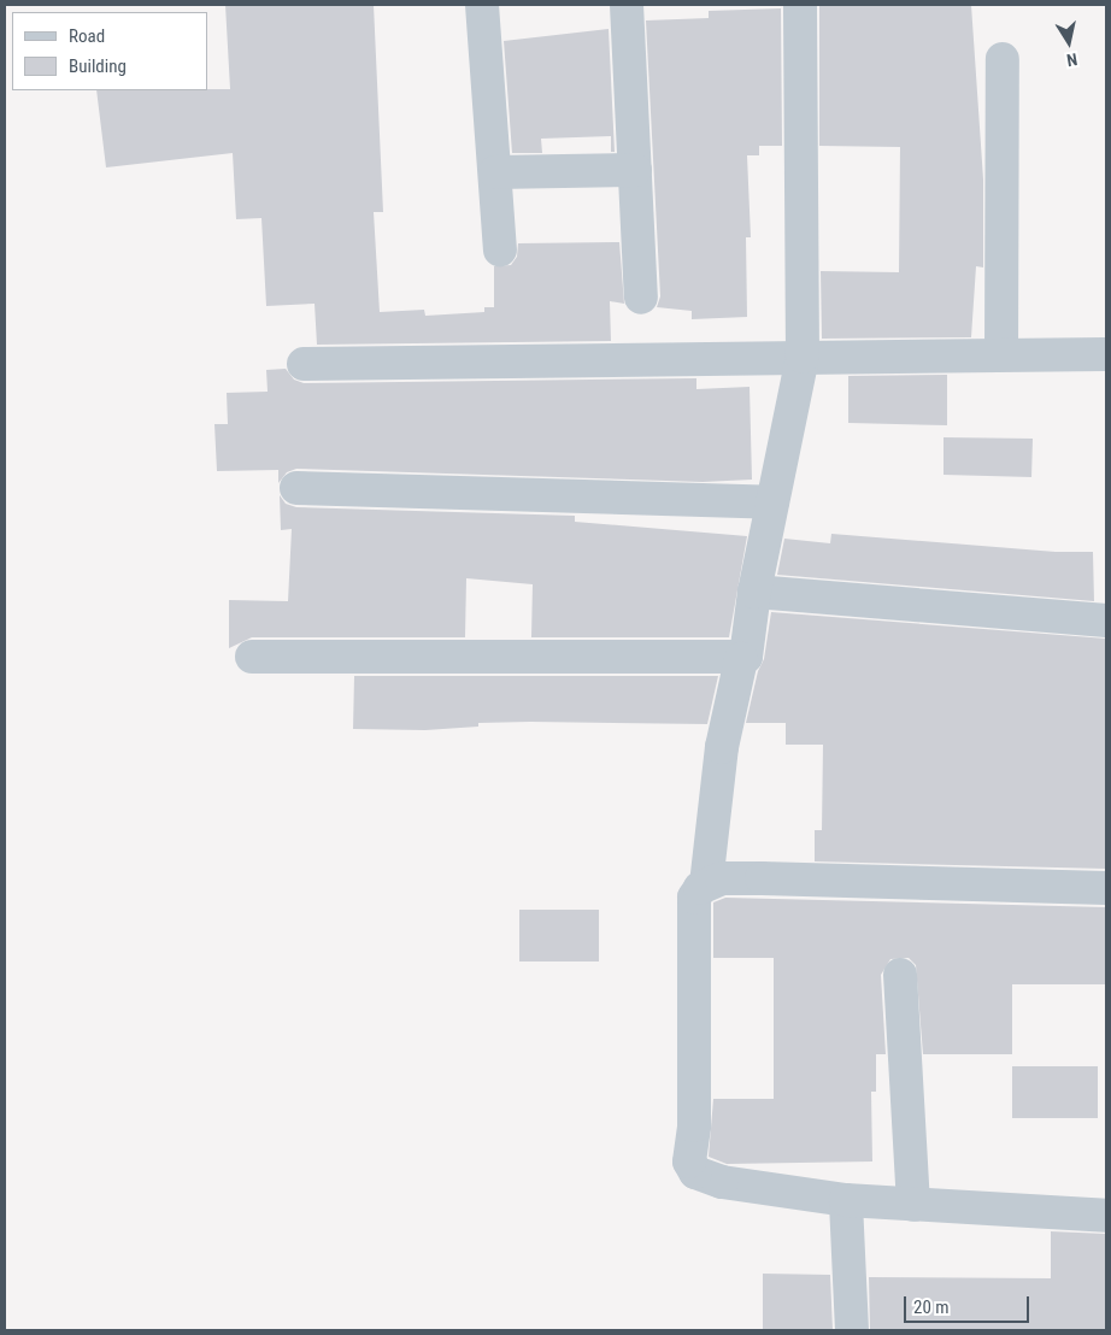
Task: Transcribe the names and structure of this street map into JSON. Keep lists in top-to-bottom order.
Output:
{
  "legend": ["Road", "Building"],
  "scale_bar": "20 m",
  "north": "bottom"
}
